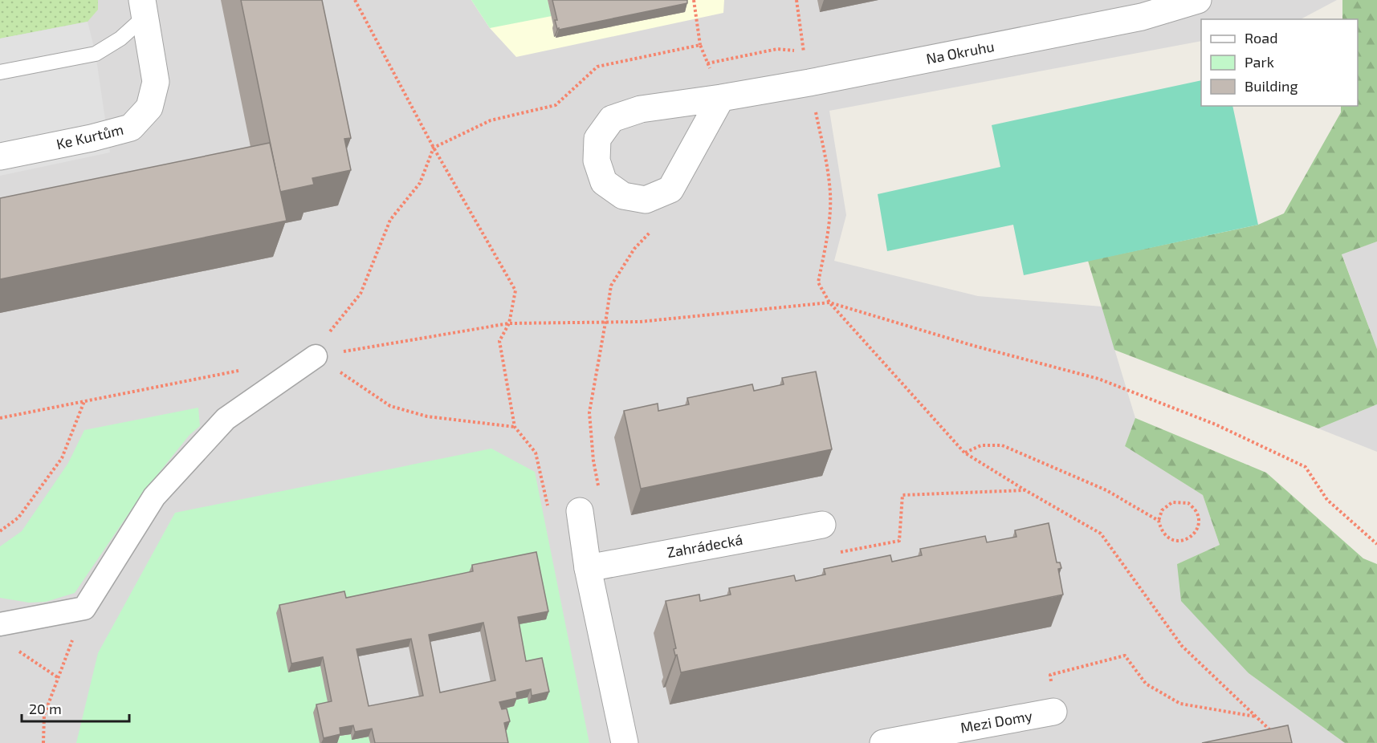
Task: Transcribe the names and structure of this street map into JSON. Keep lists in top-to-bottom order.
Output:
{
  "streets": {
    "street": [
      "Na Okruhu",
      "Ke Kurtům",
      "Zahrádecká",
      "Mezi Domy"
    ]
  },
  "legend": ["Road", "Park", "Building"],
  "scale_bar": "20 m"
}
